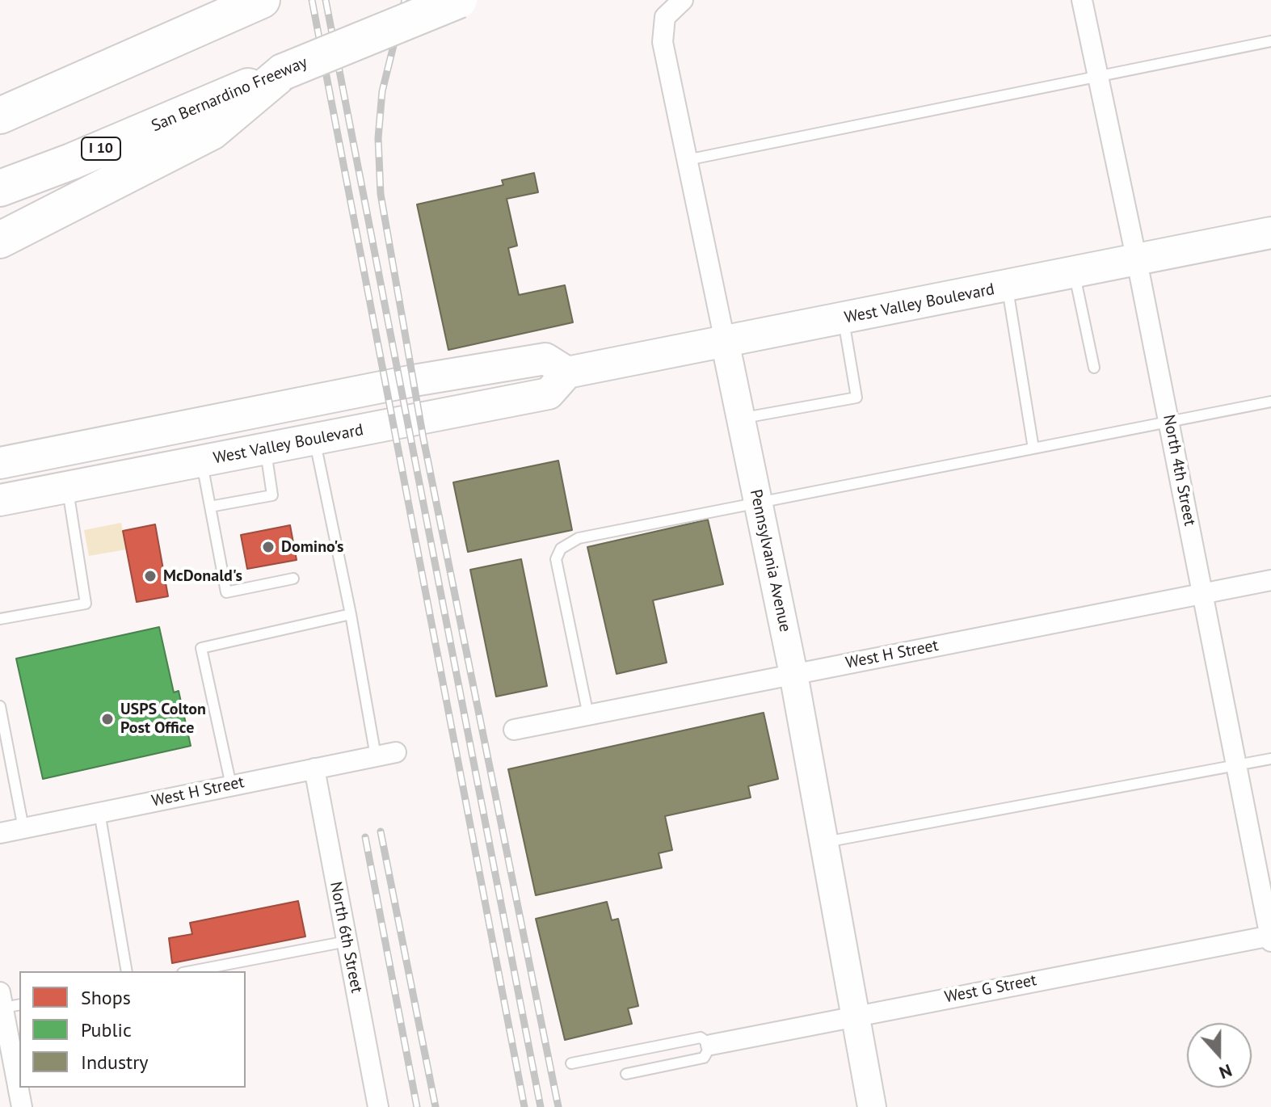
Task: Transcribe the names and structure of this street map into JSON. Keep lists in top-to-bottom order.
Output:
{
  "streets": {
    "highway": ["San Bernardino Freeway", "I 10"],
    "main road": ["West Valley Boulevard"],
    "street": [
      "North 4th Street",
      "Pennsylvania Avenue",
      "West H Street",
      "North 6th Street",
      "West G Street"
    ]
  },
  "crossings": [
    ["West Valley Boulevard", "North 4th Street"],
    ["West Valley Boulevard", "Pennsylvania Avenue"],
    ["North 4th Street", "West H Street"],
    ["North 4th Street", "West G Street"],
    ["Pennsylvania Avenue", "West H Street"],
    ["Pennsylvania Avenue", "West G Street"],
    ["West H Street", "North 6th Street"]
  ],
  "places": ["Domino's", "McDonald's", "USPS Colton Post Office"],
  "legend": ["Shops", "Public", "Industry"],
  "north": "bottom"
}
